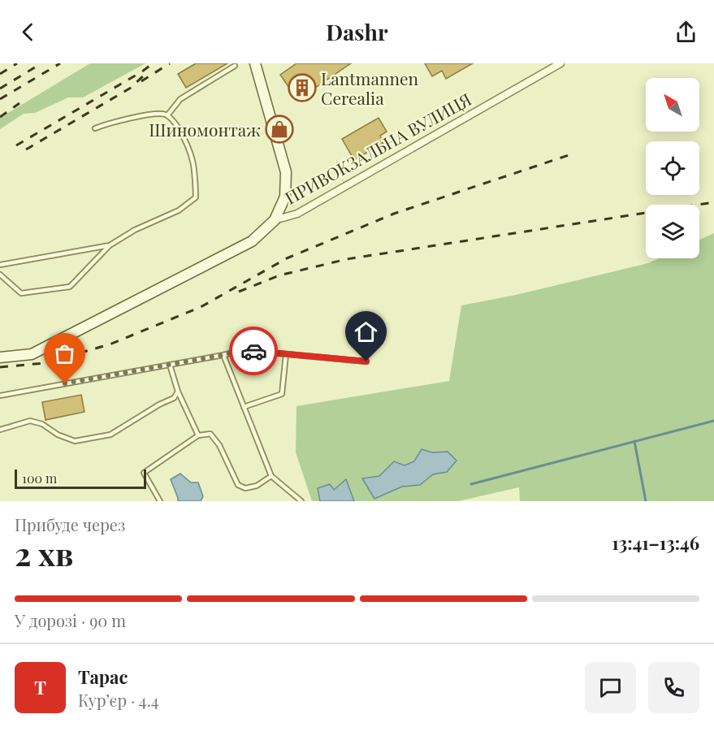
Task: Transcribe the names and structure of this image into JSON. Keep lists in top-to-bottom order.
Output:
{
  "streets": {
    "main road": ["ПРИВОКЗАЛЬНА ВУЛИЦЯ"]
  },
  "places": {
    "building": ["Lantmannen Cerealia"],
    "shop": ["Шиномонтаж"]
  },
  "scale_bar": "100 m",
  "north": "top left",
  "page": {
    "header": "Dashr",
    "scale": "100 m",
    "heading": ["2 хв", "Прибуде через", "13:41–13:46"],
    "panel": ["Тарас", "Кур’єр · 4.4"],
    "bar": "У дорозі · 90 m",
    "round": "Т"
  }
}
